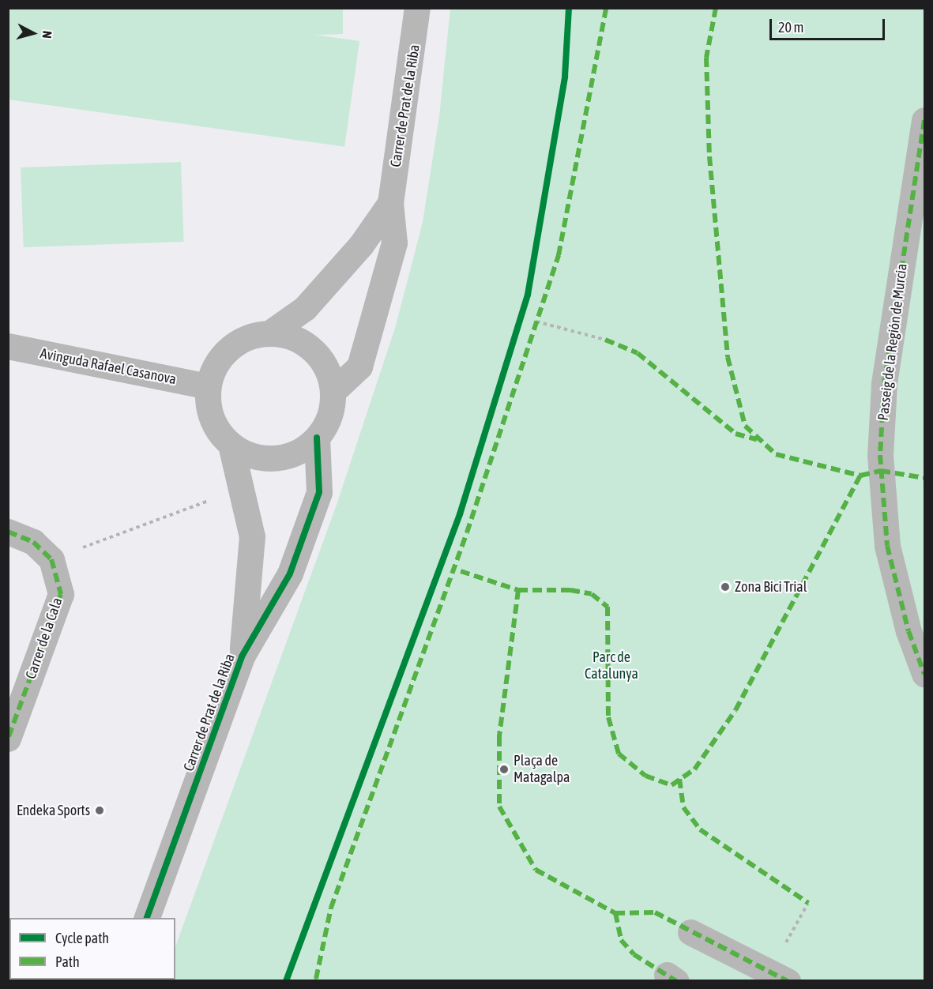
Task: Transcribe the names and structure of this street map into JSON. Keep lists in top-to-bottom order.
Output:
{
  "streets": {
    "street": [
      "Carrer de Prat de la Riba",
      "Passeig de la Región de Murcia",
      "Avinguda Rafael Casanova",
      "Carrer de la Cala"
    ]
  },
  "crossings": [
    ["Carrer de Prat de la Riba", "Avinguda Rafael Casanova"]
  ],
  "parks": ["Parc de Catalunya"],
  "places": ["Zona Bici Trial", "Plaça de Matagalpa", "Endeka Sports"],
  "legend": ["Cycle path", "Path"],
  "scale_bar": "20 m",
  "north": "right"
}
